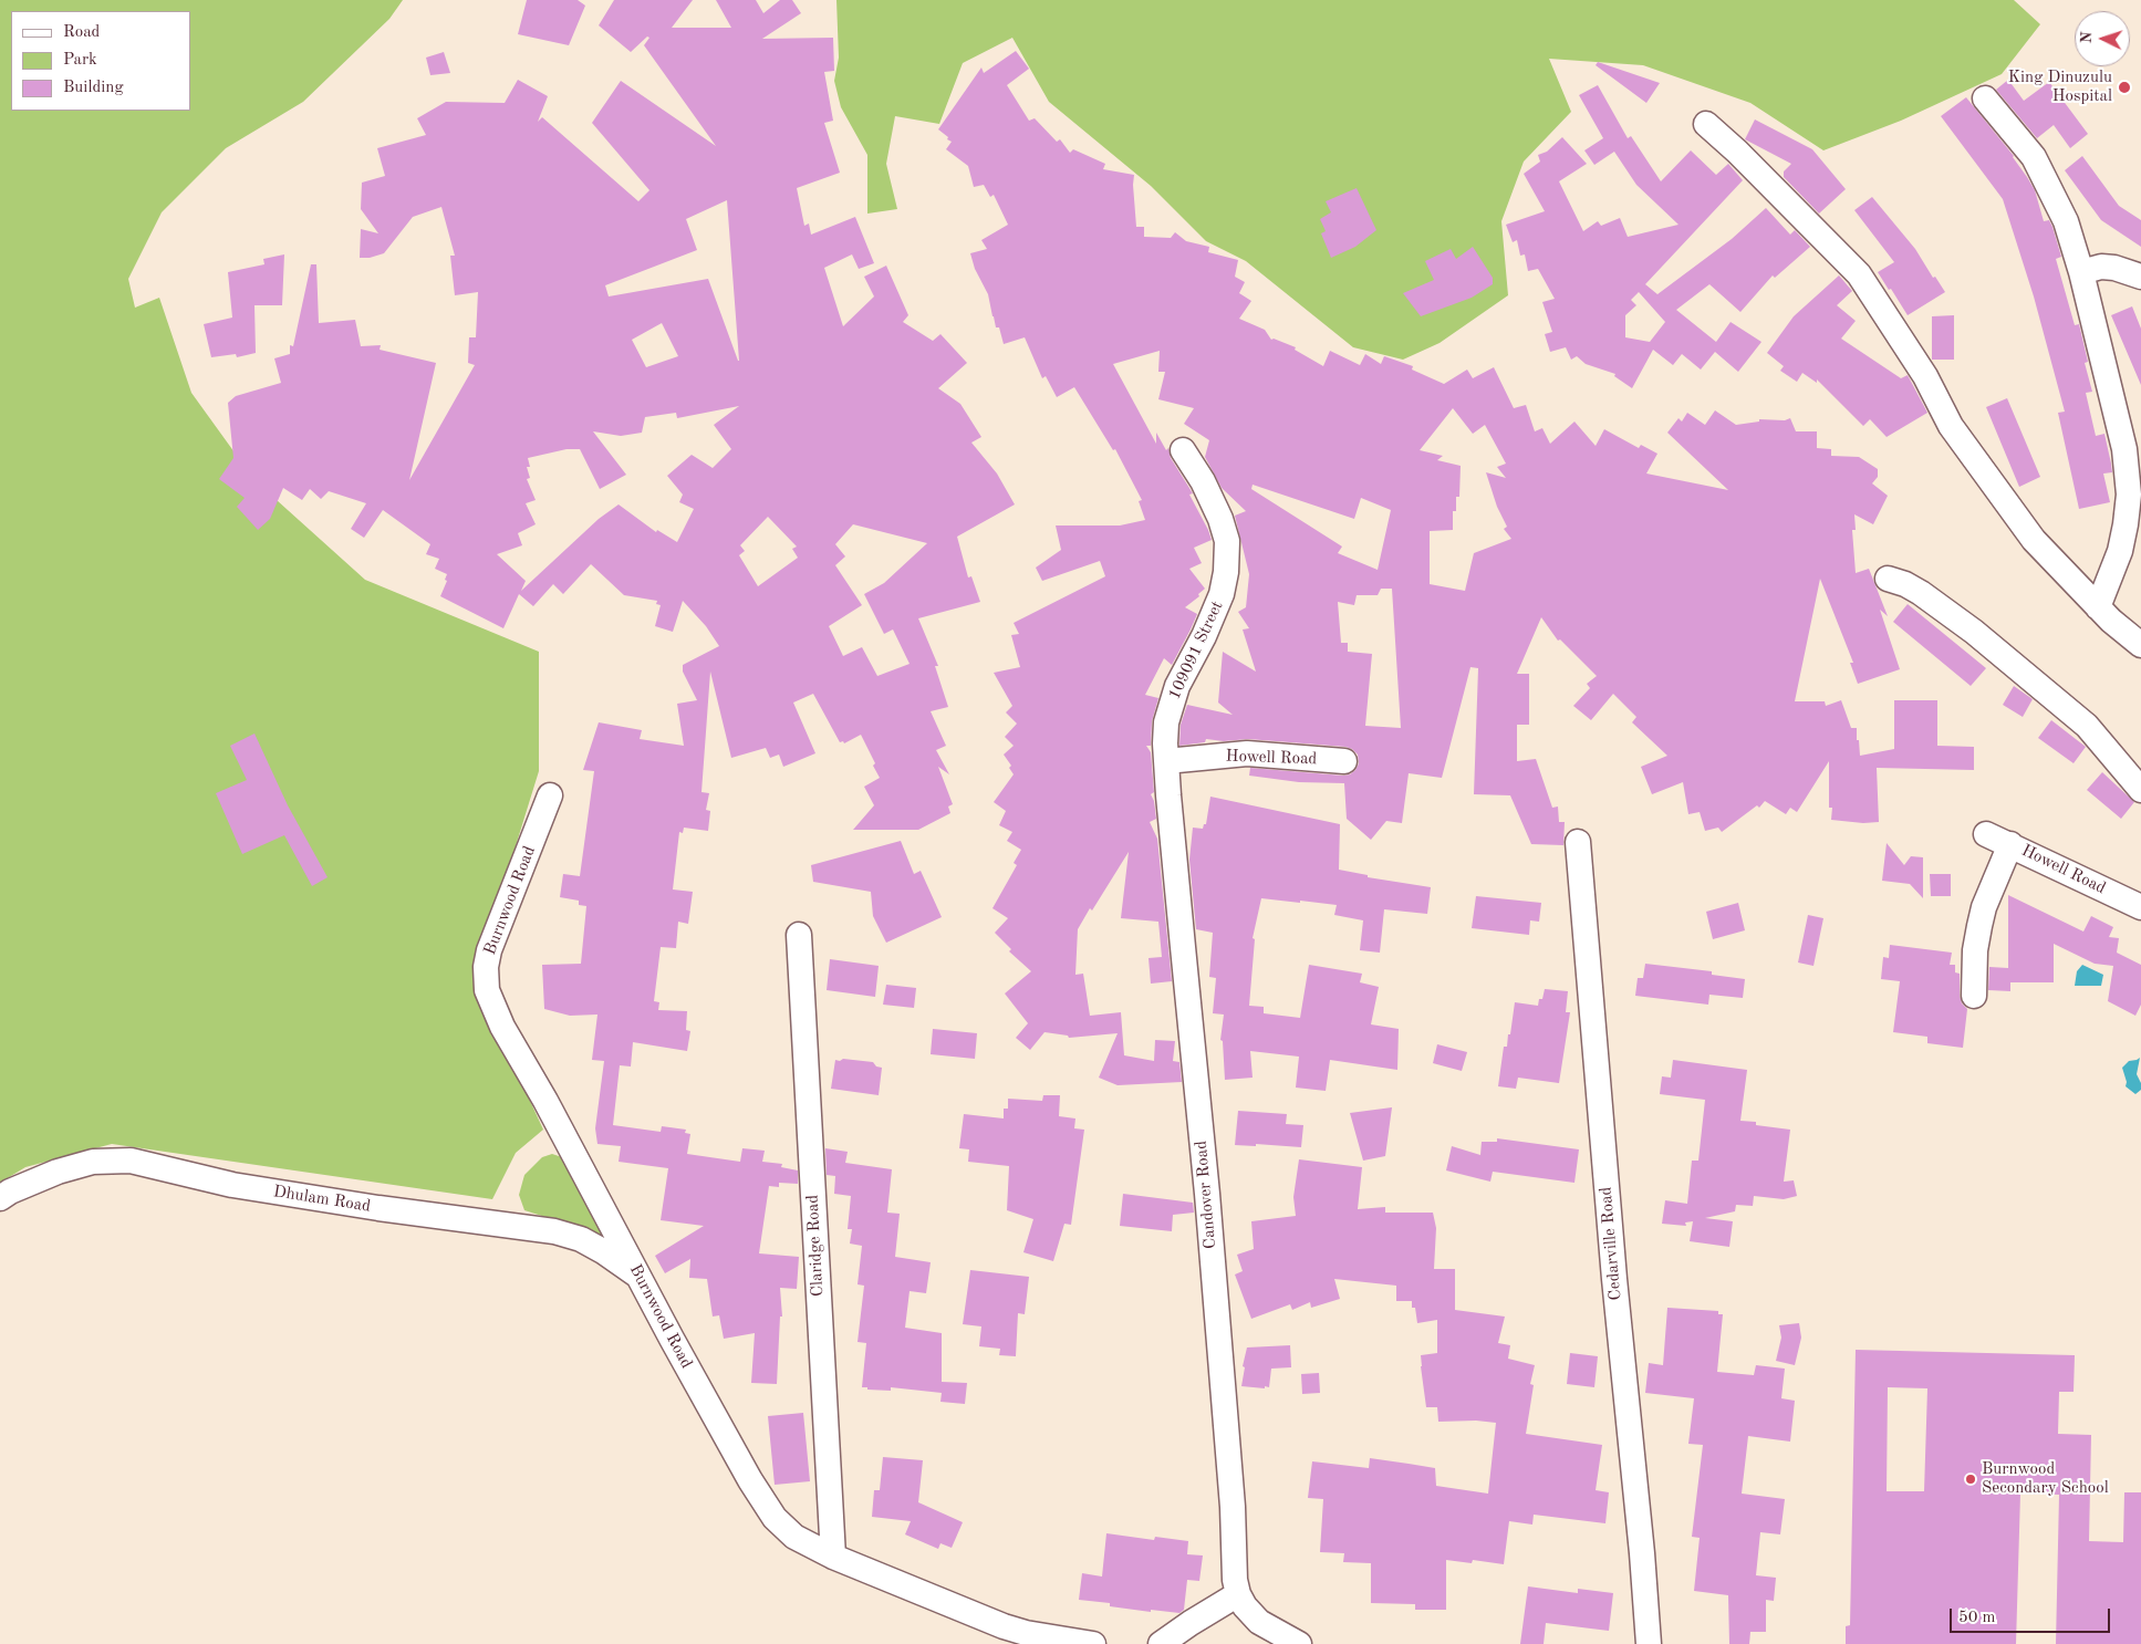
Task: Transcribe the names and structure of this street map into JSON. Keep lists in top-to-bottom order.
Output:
{
  "streets": {
    "street": [
      "109091 Street",
      "Howell Road",
      "Burnwood Road",
      "Candover Road",
      "Dhulam Road",
      "Cedarville Road",
      "Claridge Road"
    ]
  },
  "crossings": [
    ["109091 Street", "Howell Road"],
    ["109091 Street", "Candover Road"],
    ["Burnwood Road", "Dhulam Road"],
    ["Burnwood Road", "Claridge Road"]
  ],
  "places": ["King Dinuzulu Hospital", "Burnwood Secondary School"],
  "legend": ["Road", "Park", "Building"],
  "scale_bar": "50 m",
  "north": "left"
}
